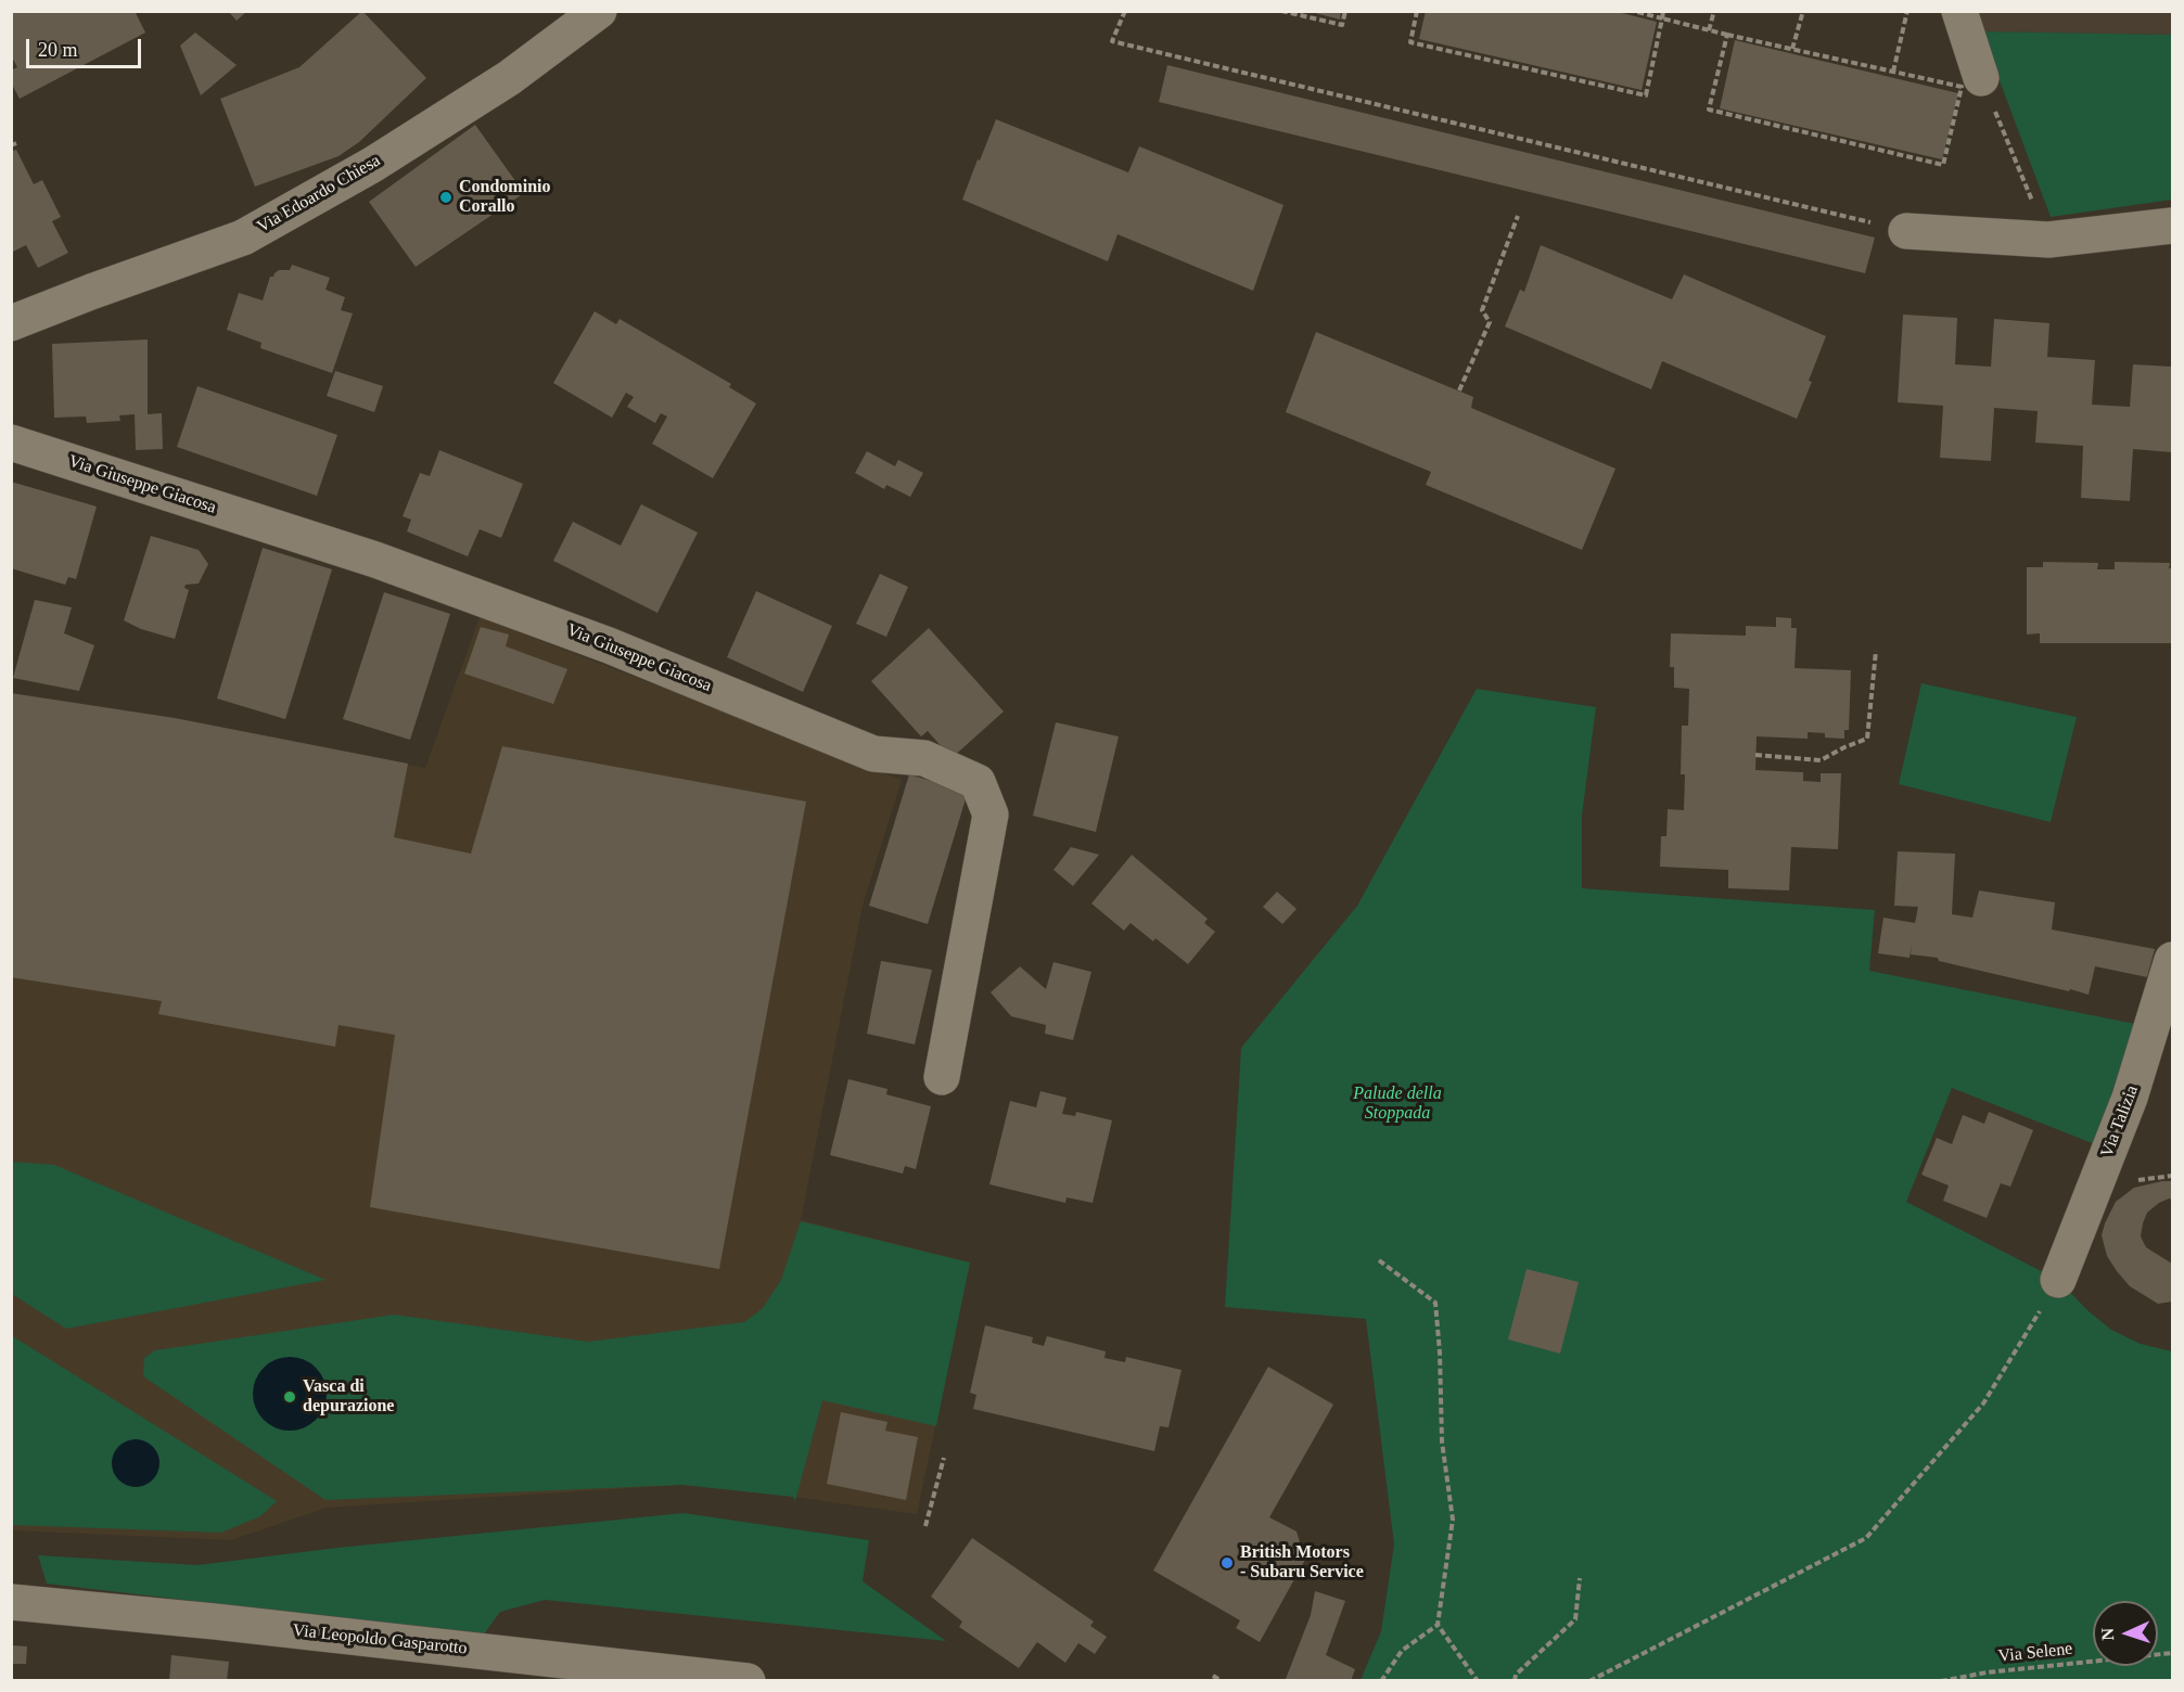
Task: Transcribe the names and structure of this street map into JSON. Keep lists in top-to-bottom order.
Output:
{
  "streets": {
    "street": [
      "Via Edoardo Chiesa",
      "Via Giuseppe Giacosa",
      "Via Talizia",
      "Via Leopoldo Gasparotto"
    ],
    "path": ["Via Selene"]
  },
  "parks": ["Palude della Stoppada"],
  "places": ["Condominio Corallo", "Vasca di depurazione", "British Motors - Subaru Service"],
  "scale_bar": "20 m",
  "north": "left"
}
